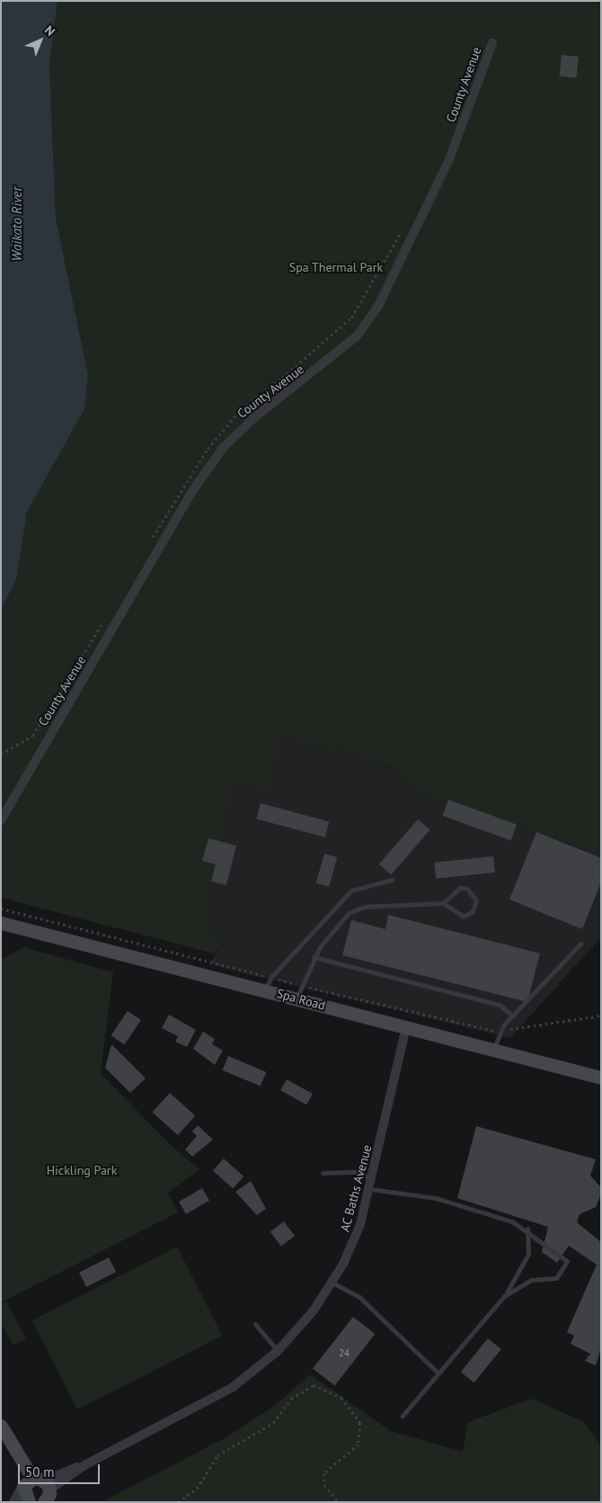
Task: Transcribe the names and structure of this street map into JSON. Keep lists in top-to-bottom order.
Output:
{
  "streets": {
    "main road": ["Spa Road"],
    "street": ["County Avenue", "AC Baths Avenue"]
  },
  "crossings": [
    ["Spa Road", "AC Baths Avenue"]
  ],
  "water": ["Waikato River"],
  "parks": ["Spa Thermal Park", "Hickling Park"],
  "house_numbers": ["24"],
  "scale_bar": "50 m",
  "north": "top right"
}
